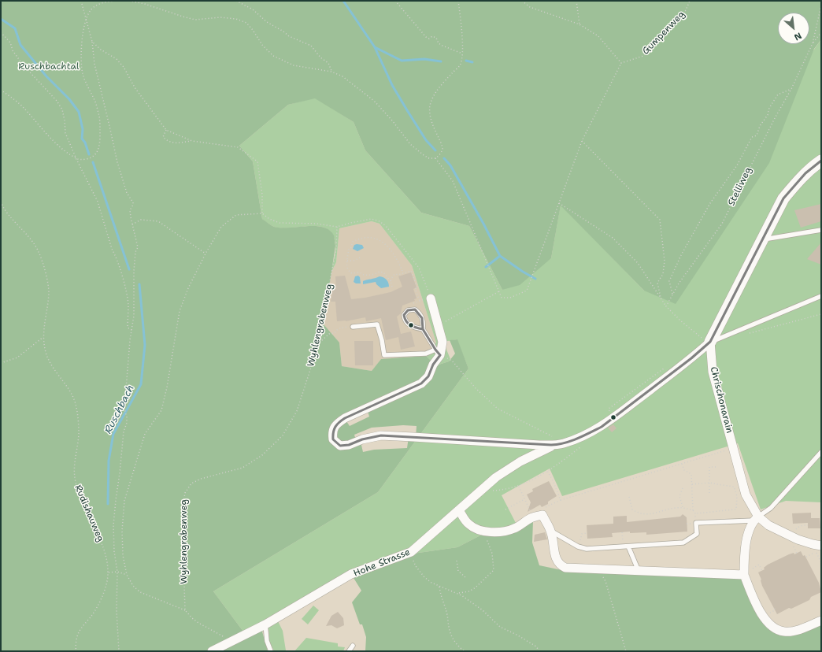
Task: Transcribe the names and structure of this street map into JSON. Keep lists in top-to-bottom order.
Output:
{
  "streets": {
    "street": ["Chrischonarain", "Hohe Strasse"],
    "path": [
      "Gumpenweg",
      "Stelliweg",
      "Wyhlengrabenweg",
      "Rudishauweg"
    ]
  },
  "crossings": [
    ["Chrischonarain", "Hohe Strasse"]
  ],
  "water": ["Ruschbach"],
  "parks": ["Ruschbachtal"],
  "north": "bottom right"
}
